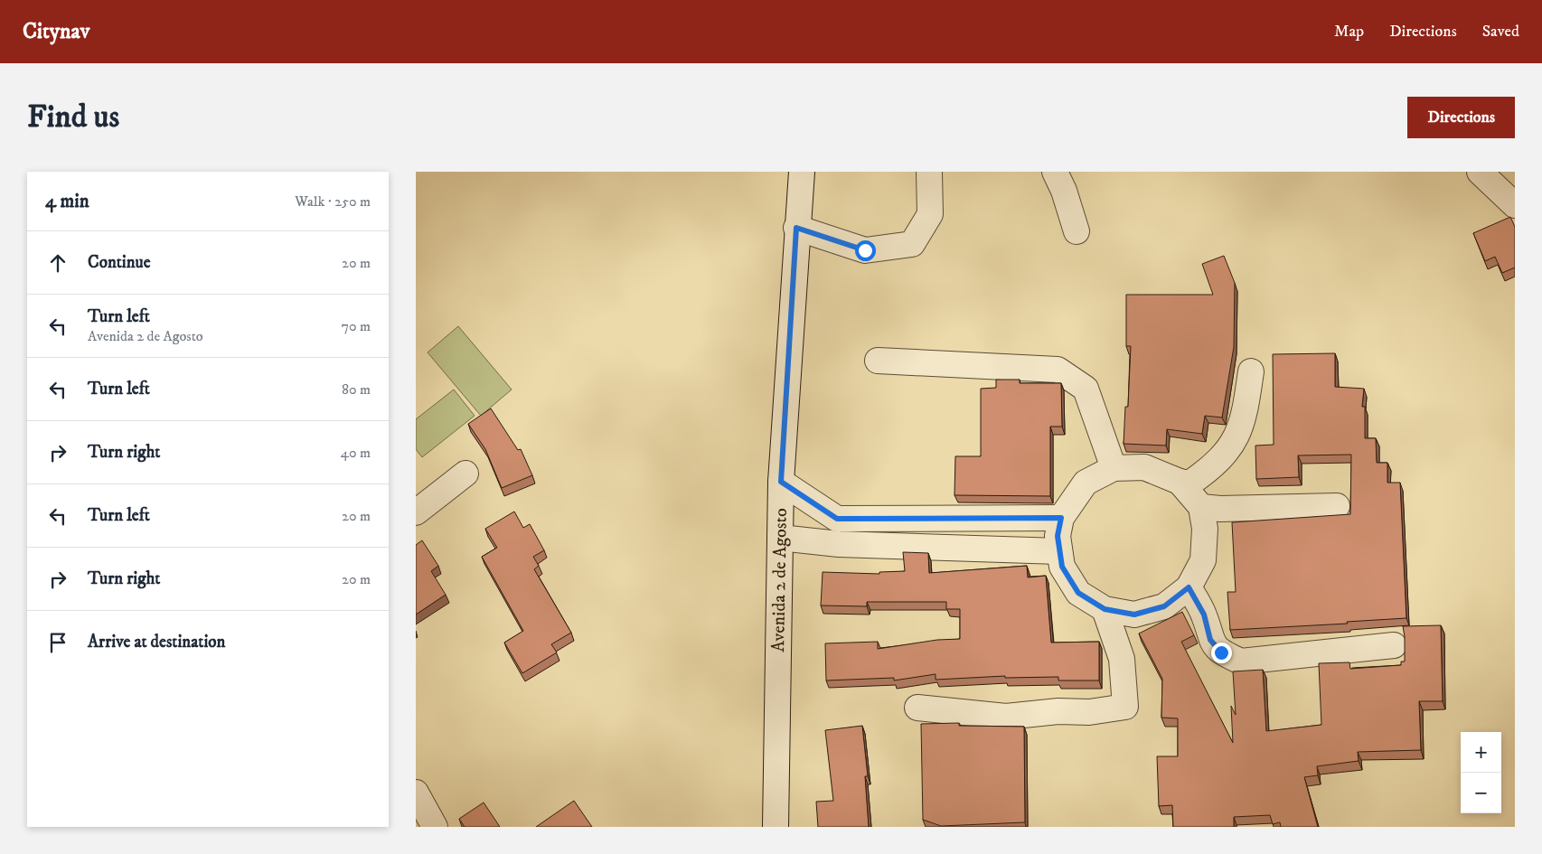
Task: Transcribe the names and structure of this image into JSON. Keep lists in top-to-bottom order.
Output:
{
  "streets": {
    "street": ["Avenida 2 de Agosto"]
  },
  "page": {
    "header": "Citynav",
    "nav": ["Map", "Directions", "Saved"],
    "buttons": "Directions",
    "title": "Find us",
    "heading": ["4 min", "Walk · 250 m"],
    "list": [
      ["Continue", "20 m"],
      ["Turn left", "Avenida 2 de Agosto", "70 m"],
      ["Turn left", "80 m"],
      ["Turn right", "40 m"],
      ["Turn left", "20 m"],
      ["Turn right", "20 m"],
      "Arrive at destination"
    ],
    "map_buttons": ["+", "−"]
  }
}
